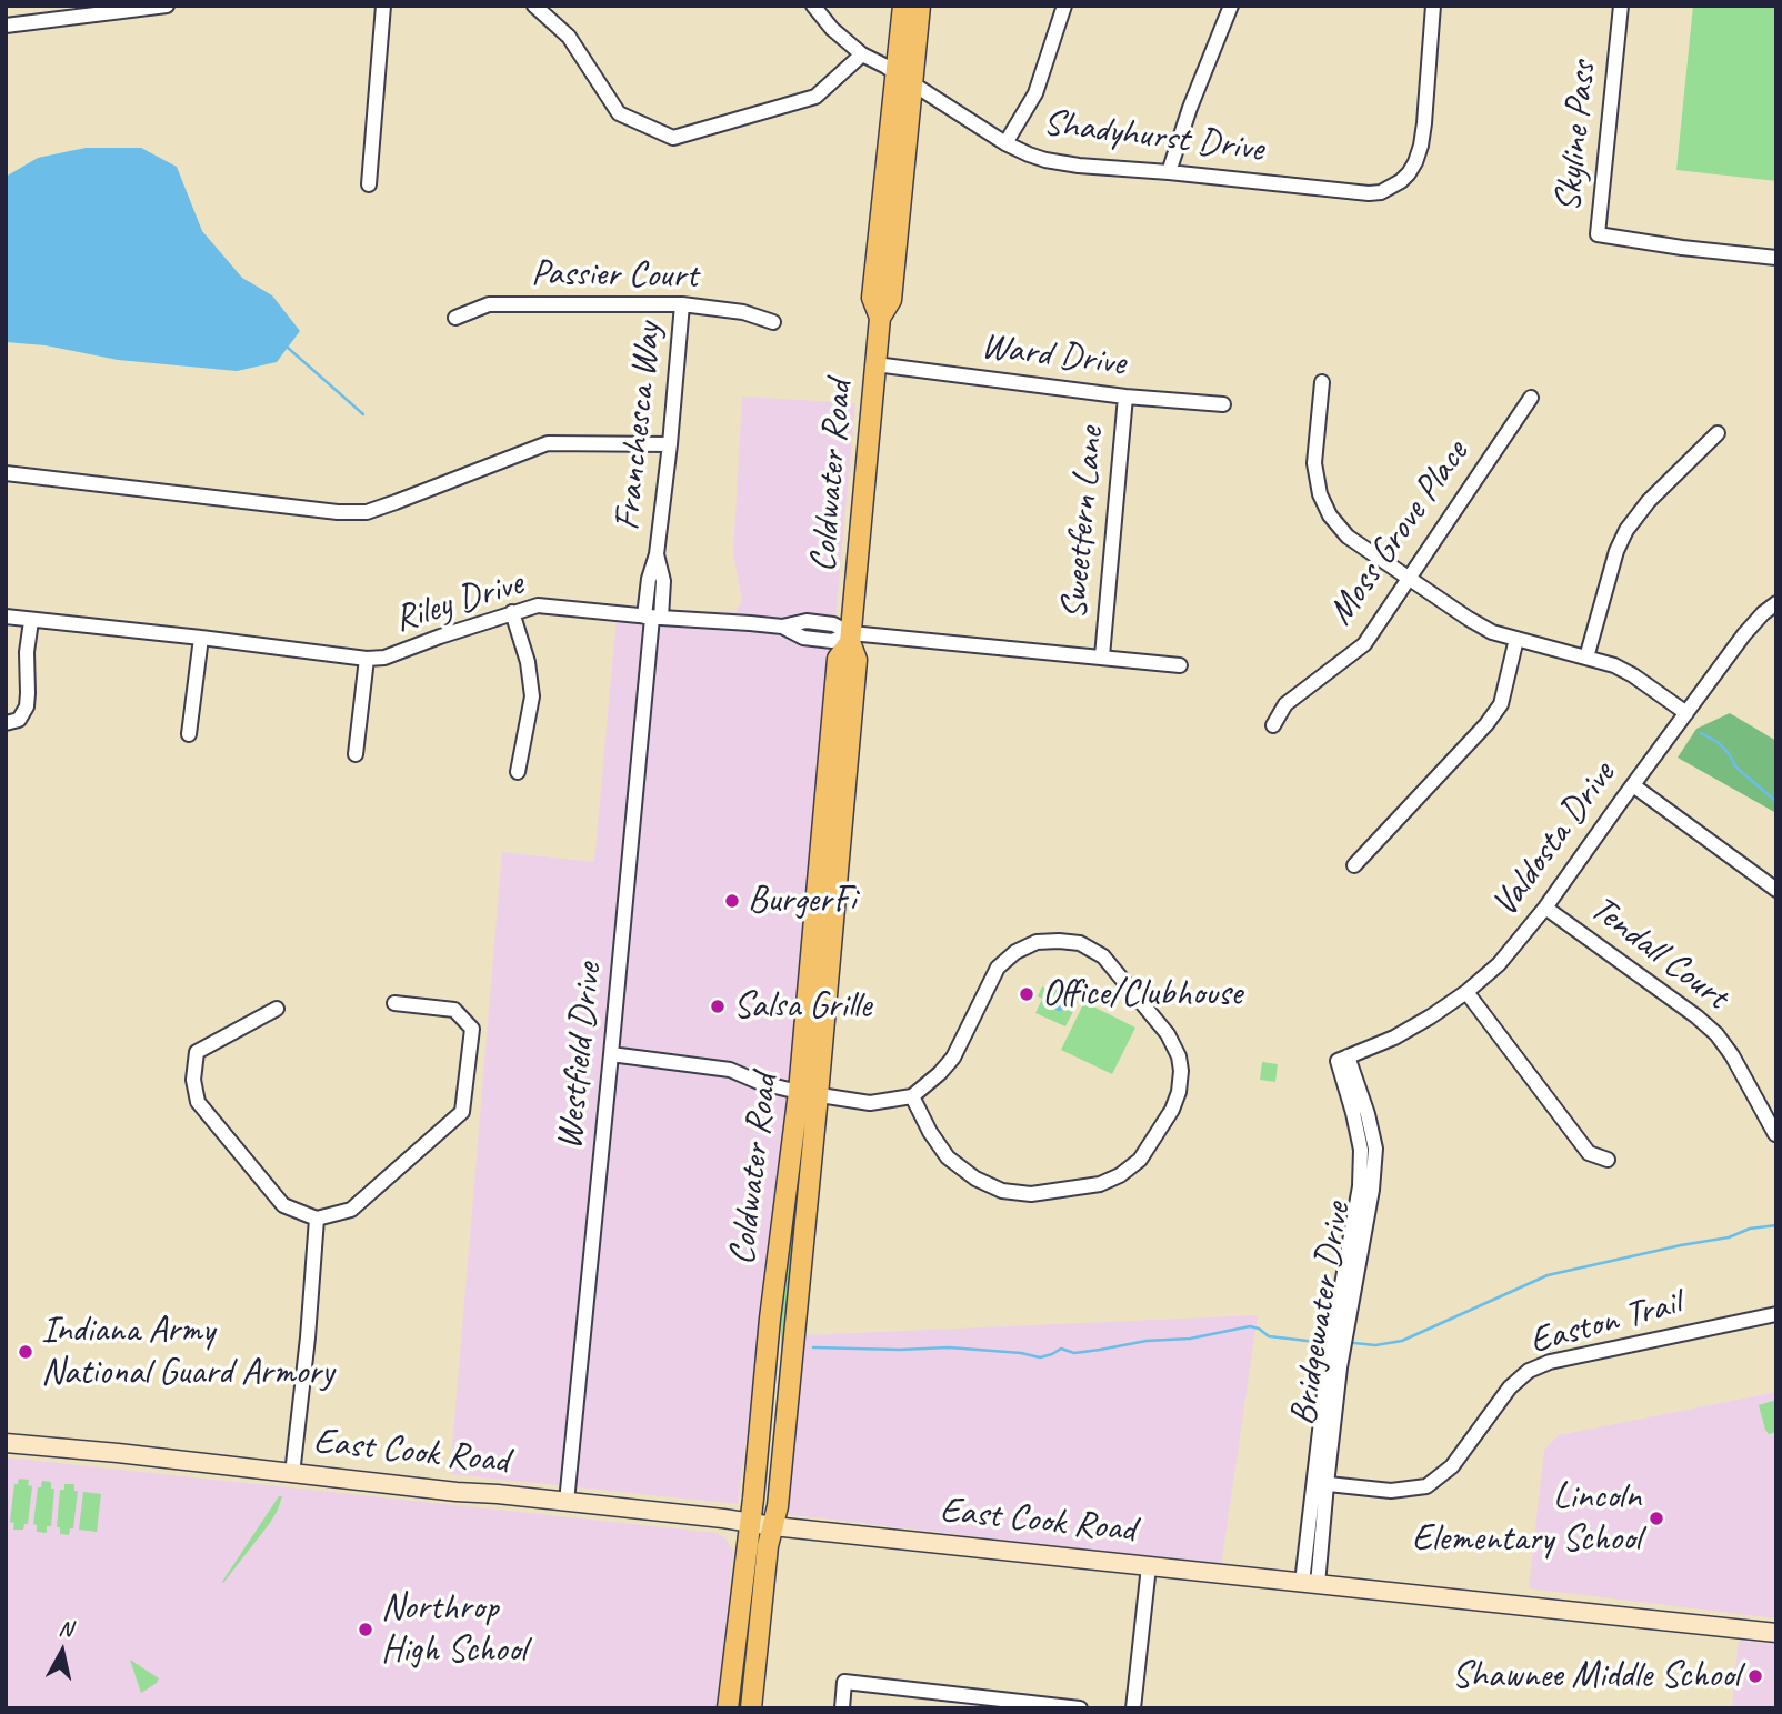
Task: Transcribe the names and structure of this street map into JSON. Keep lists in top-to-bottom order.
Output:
{
  "streets": {
    "main road": ["Coldwater Road", "East Cook Road"],
    "street": [
      "Shadyhurst Drive",
      "Skyline Pass",
      "Passier Court",
      "Ward Drive",
      "Franchesca Way",
      "Sweetfern Lane",
      "Moss Grove Place",
      "Riley Drive",
      "Valdosta Drive",
      "Tendall Court",
      "Westfield Drive",
      "Bridgewater Drive",
      "Easton Trail"
    ]
  },
  "crossings": [
    ["Shadyhurst Drive", "Coldwater Road"],
    ["Passier Court", "Franchesca Way"],
    ["Ward Drive", "Coldwater Road"],
    ["Ward Drive", "Sweetfern Lane"],
    ["Franchesca Way", "Riley Drive"],
    ["Franchesca Way", "Westfield Drive"],
    ["Coldwater Road", "Riley Drive"],
    ["Coldwater Road", "East Cook Road"],
    ["Sweetfern Lane", "Riley Drive"],
    ["Riley Drive", "Westfield Drive"],
    ["Valdosta Drive", "Tendall Court"],
    ["Valdosta Drive", "Bridgewater Drive"],
    ["Westfield Drive", "East Cook Road"],
    ["Bridgewater Drive", "Easton Trail"],
    ["Bridgewater Drive", "East Cook Road"]
  ],
  "places": [
    "BurgerFi",
    "Office/Clubhouse",
    "Salsa Grille",
    "Indiana Army National Guard Armory",
    "Lincoln Elementary School",
    "Northrop High School",
    "Shawnee Middle School"
  ],
  "north": "top"
}
